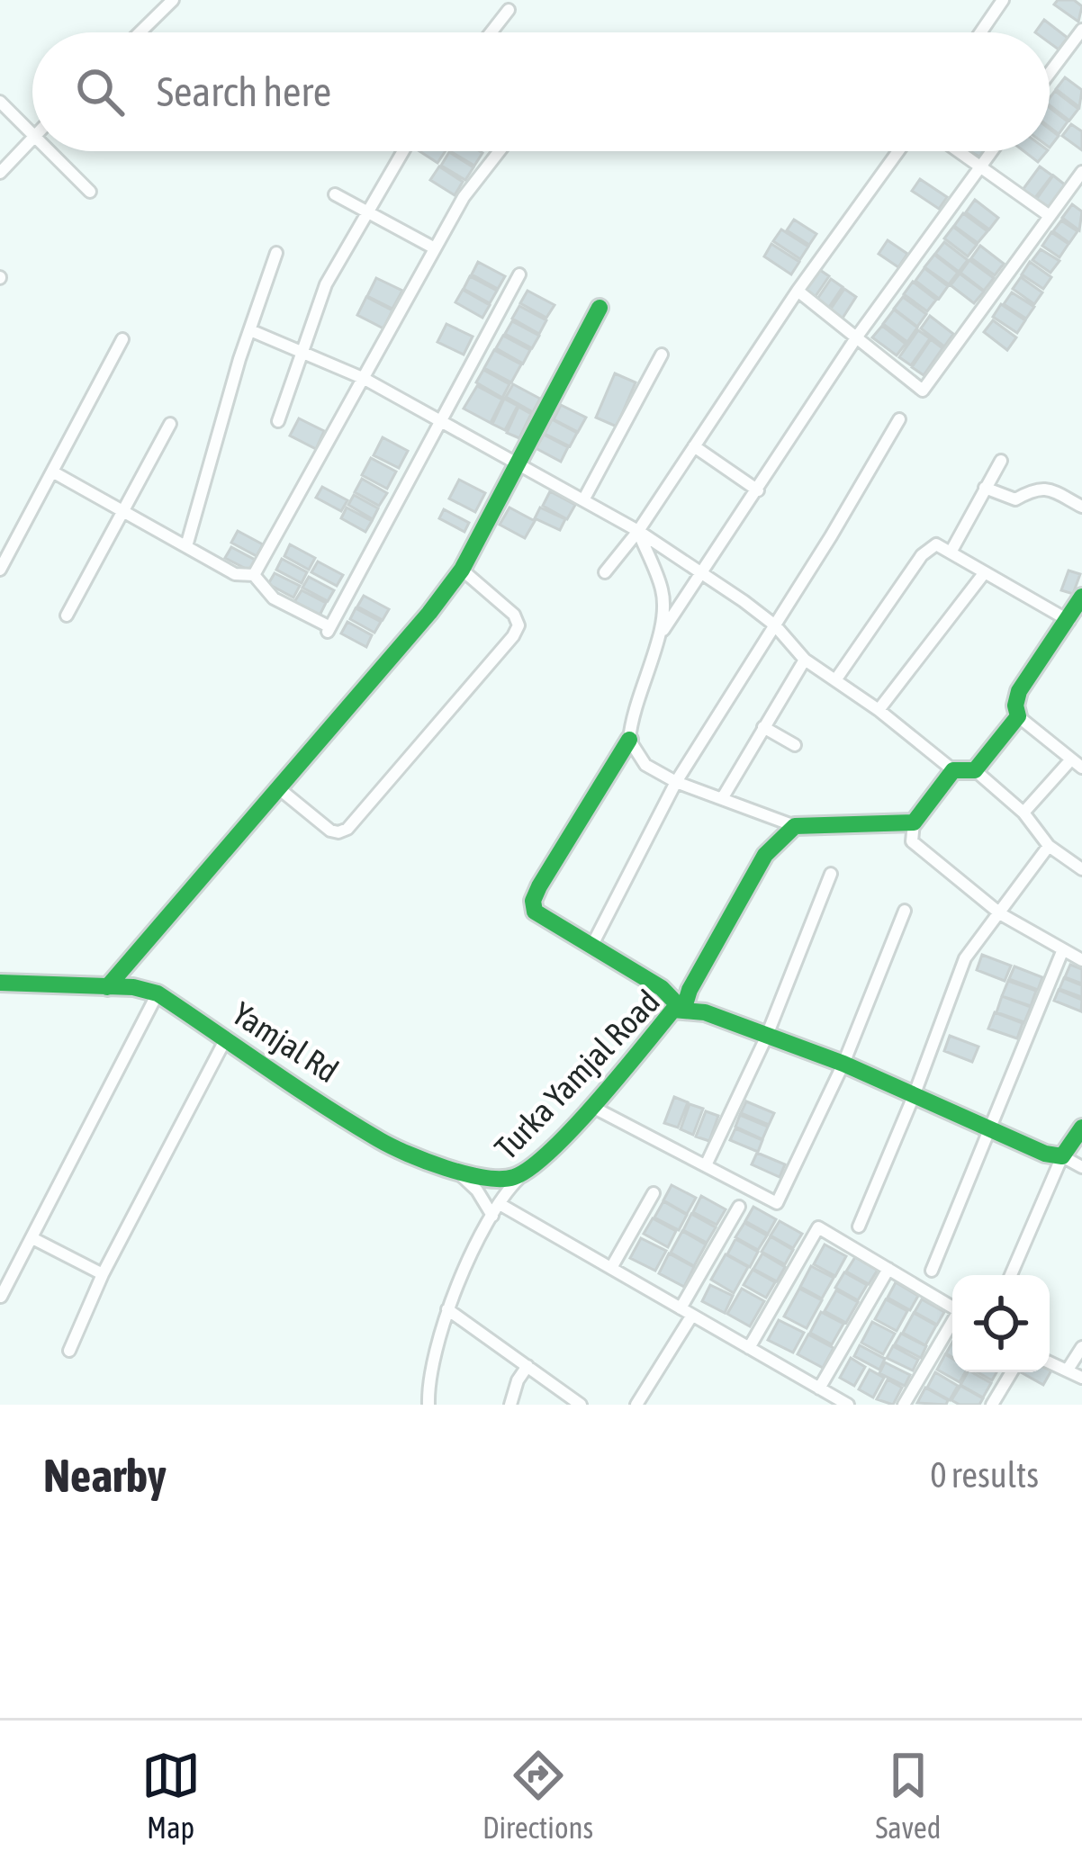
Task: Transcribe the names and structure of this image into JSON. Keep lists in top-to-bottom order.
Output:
{
  "streets": {
    "street": ["Yamjal Rd", "Turka Yamjal Road"]
  },
  "crossings": [
    ["Yamjal Rd", "Turka Yamjal Road"]
  ],
  "page": {
    "search": "Search here",
    "heading": ["Nearby", "0 results"],
    "nav": ["Map", "Directions", "Saved"]
  }
}
